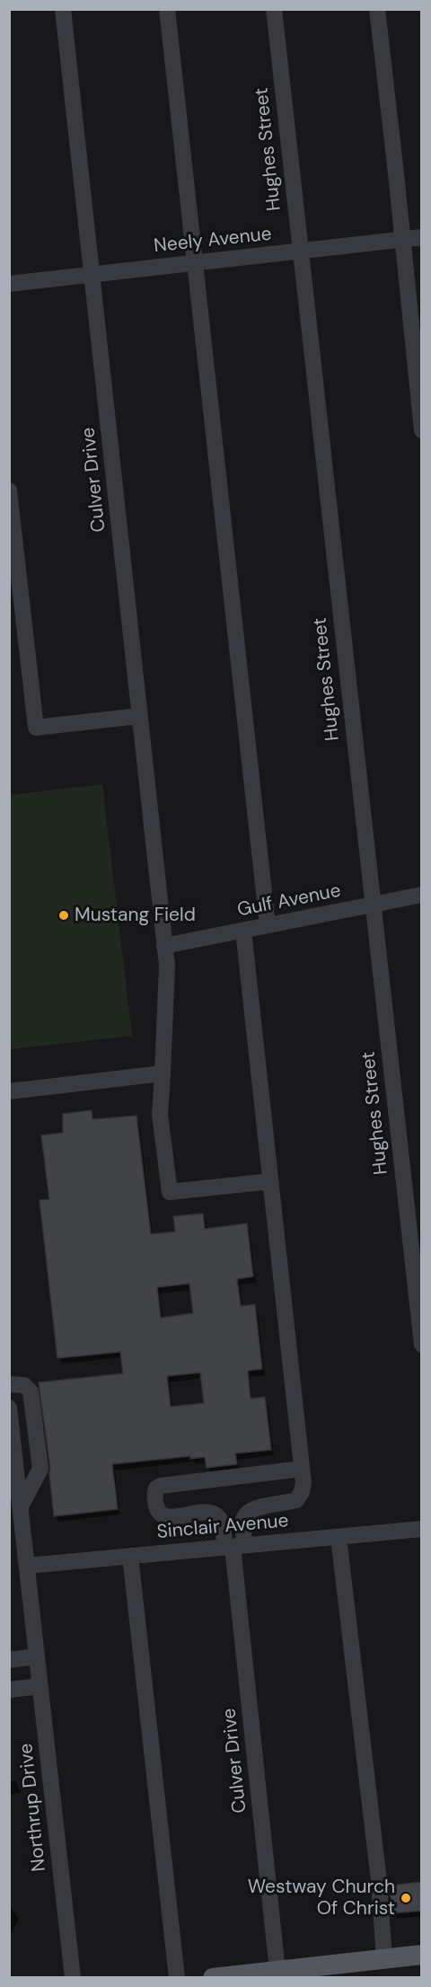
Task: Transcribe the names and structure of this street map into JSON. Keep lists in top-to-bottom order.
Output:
{
  "streets": {
    "street": [
      "Hughes Street",
      "Neely Avenue",
      "Culver Drive",
      "Gulf Avenue",
      "Sinclair Avenue",
      "Northrup Drive"
    ]
  },
  "crossings": [
    ["Hughes Street", "Neely Avenue"],
    ["Hughes Street", "Gulf Avenue"],
    ["Neely Avenue", "Culver Drive"],
    ["Culver Drive", "Gulf Avenue"],
    ["Culver Drive", "Sinclair Avenue"],
    ["Sinclair Avenue", "Northrup Drive"]
  ],
  "places": ["Mustang Field", "Westway Church Of Christ"]
}
